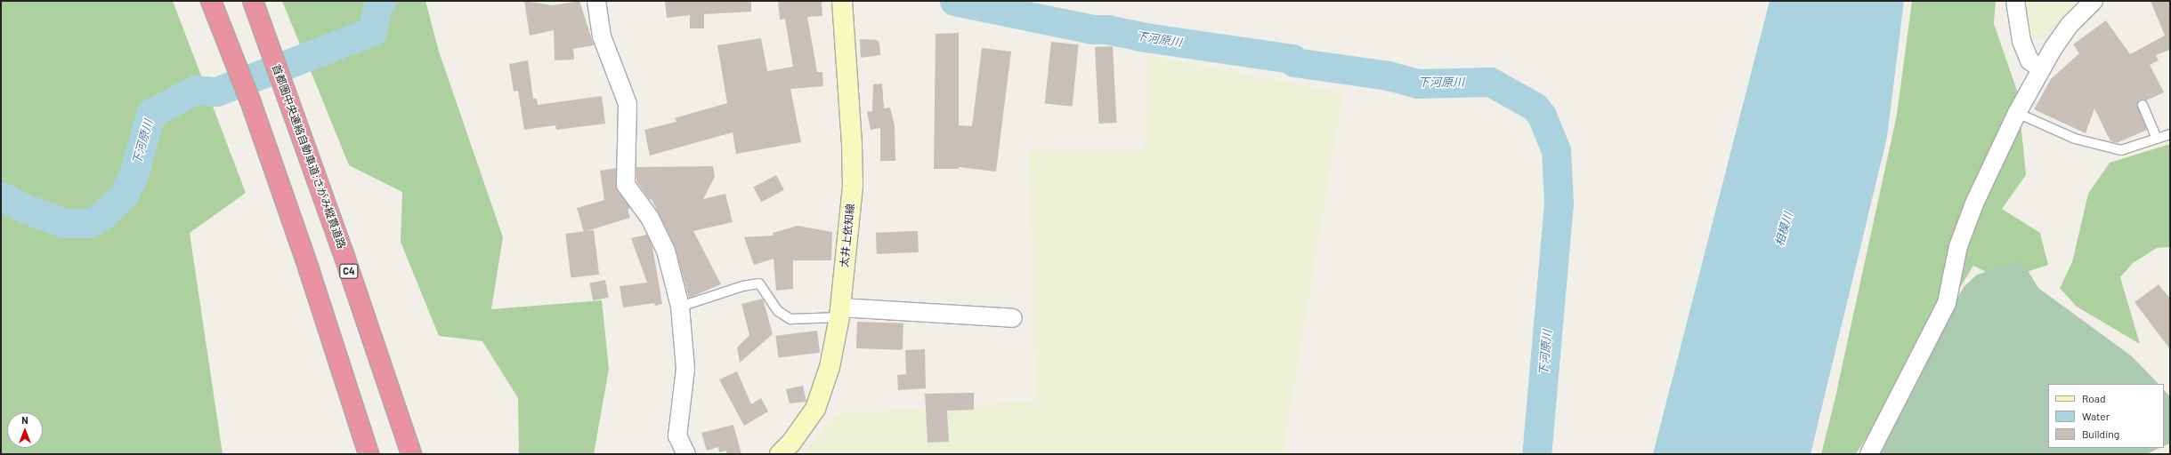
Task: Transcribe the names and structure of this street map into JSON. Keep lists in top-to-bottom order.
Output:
{
  "streets": {
    "highway": ["首都圏中央連絡自動車道;さがみ縦貫道路", "C4"],
    "main road": ["太井上依知線"]
  },
  "water": ["下河原川", "相模川"],
  "legend": ["Road", "Water", "Building"],
  "north": "top"
}
